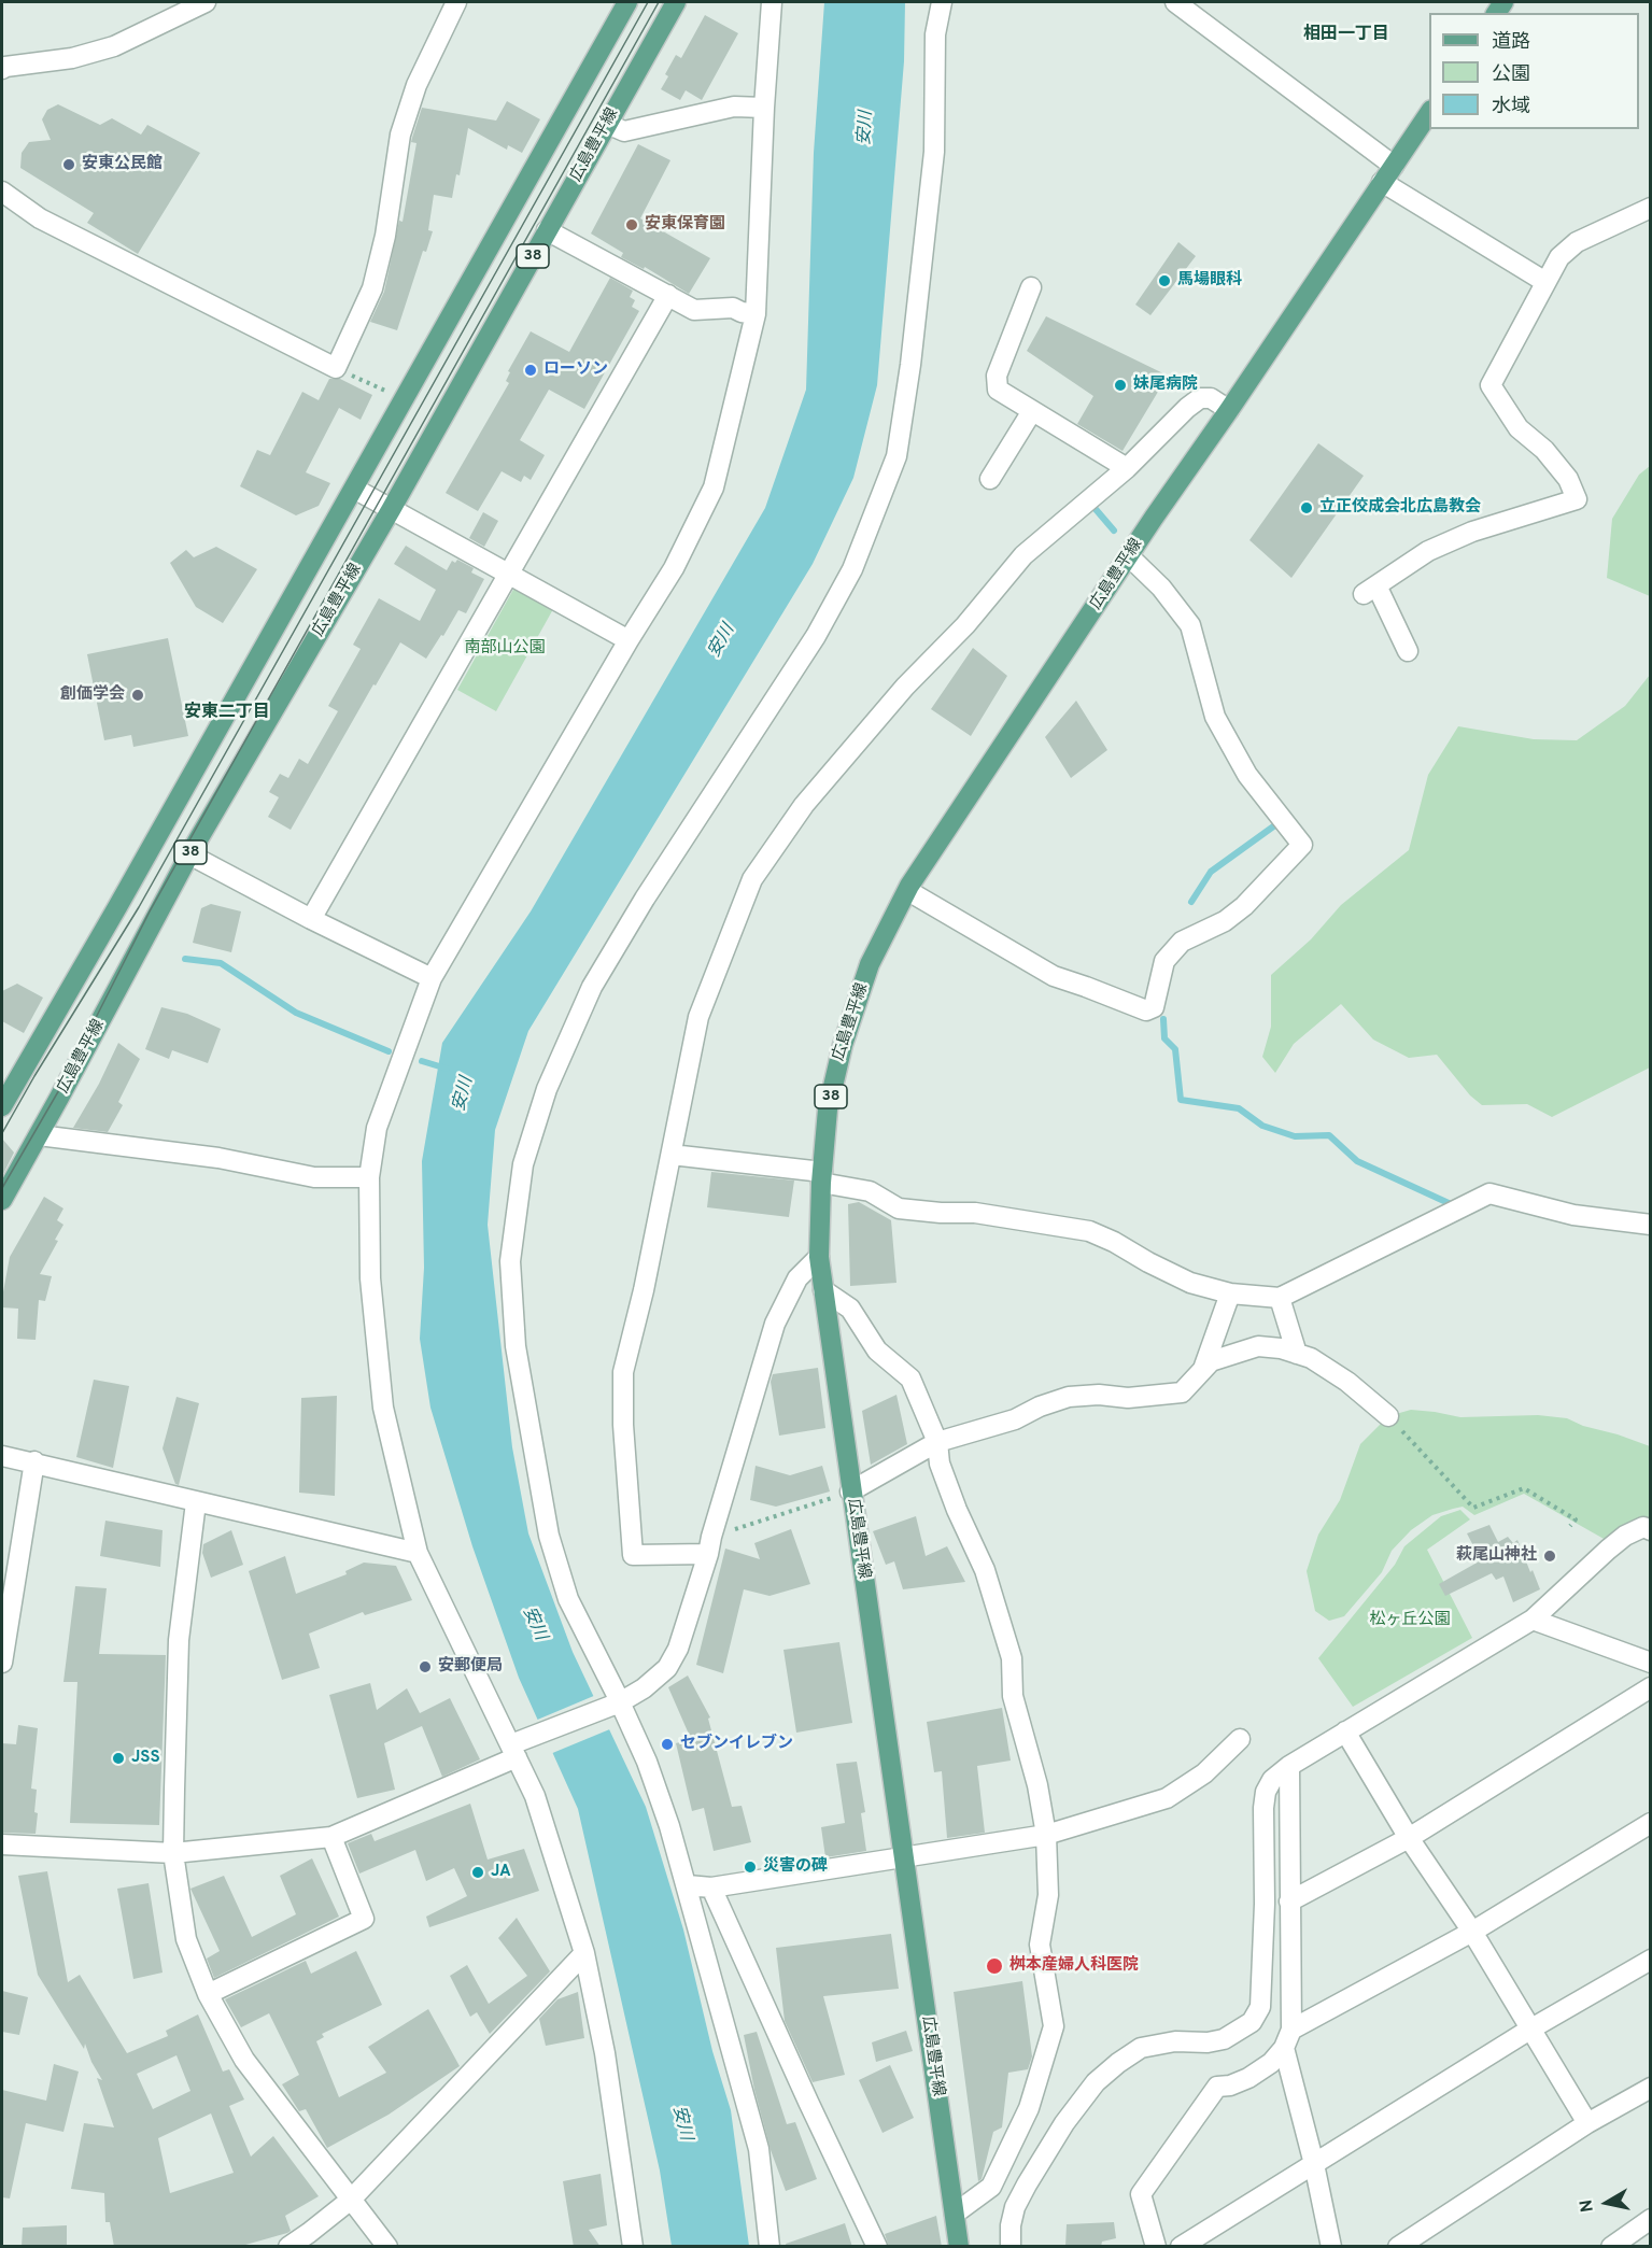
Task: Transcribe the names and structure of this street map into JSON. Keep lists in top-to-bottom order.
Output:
{
  "streets": {
    "main road": ["広島豊平線", "38"]
  },
  "districts": ["相田一丁目", "安東二丁目"],
  "water": ["安川"],
  "parks": ["南部山公園", "松ヶ丘公園"],
  "places": [
    "安東公民館",
    "安東保育園",
    "馬場眼科",
    "ローソン",
    "妹尾病院",
    "立正佼成会北広島教会",
    "創価学会",
    "萩尾山神社",
    "安郵便局",
    "セブンイレブン",
    "JSS",
    "災害の碑",
    "JA",
    "桝本産婦人科医院"
  ],
  "legend": ["道路", "公園", "水域"],
  "north": "left"
}
